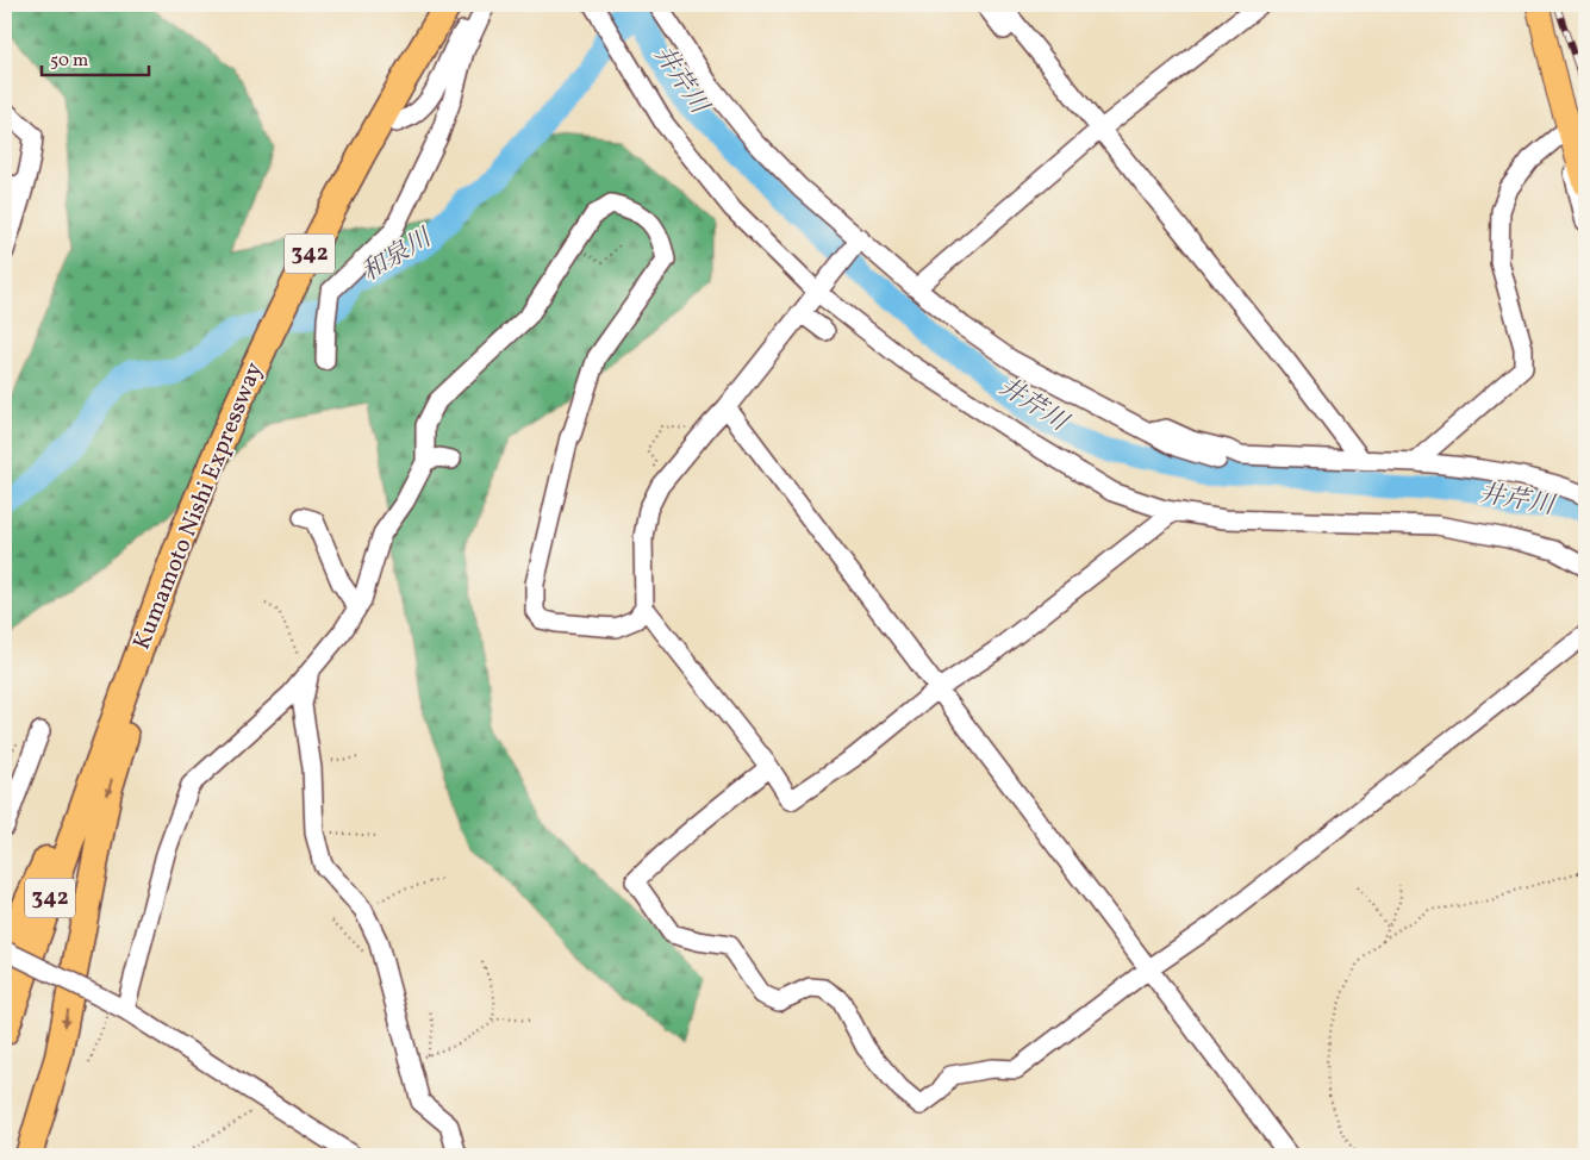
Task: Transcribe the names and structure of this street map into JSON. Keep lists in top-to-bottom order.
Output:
{
  "streets": {
    "highway": ["342", "Kumamoto Nishi Expressway"]
  },
  "water": ["井芹川", "和泉川"],
  "scale_bar": "50 m"
}
